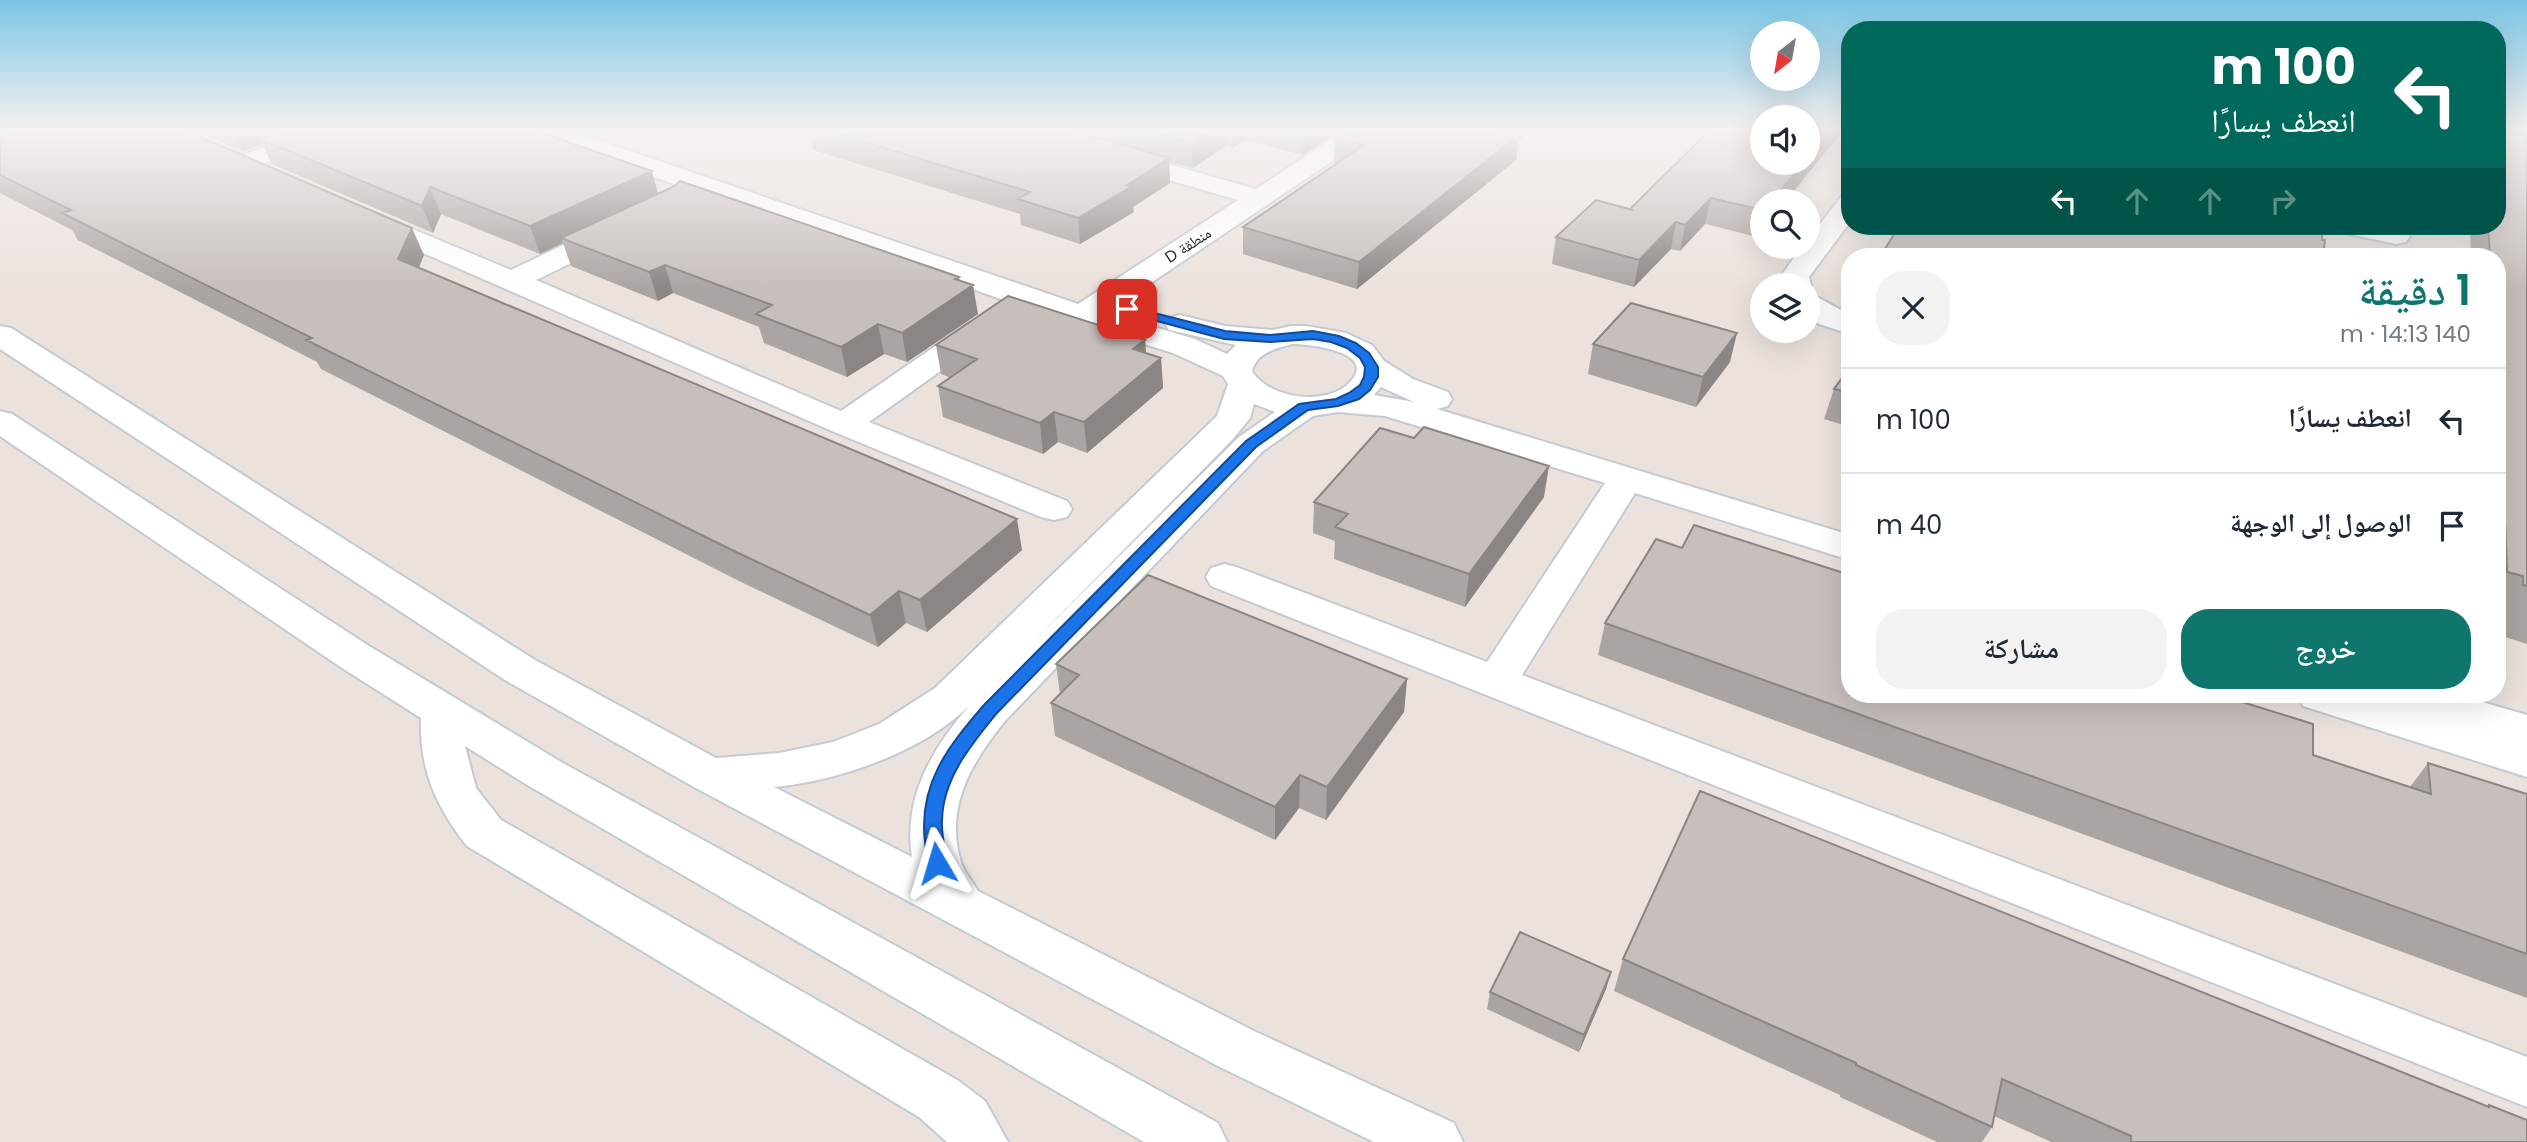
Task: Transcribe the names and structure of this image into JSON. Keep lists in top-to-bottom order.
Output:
{
  "streets": {
    "street": ["D منطقة"]
  },
  "north": "bottom left",
  "page": {
    "turn": ["100 m", "انعطف يسارًا"],
    "heading": ["1 دقيقة", "140 m · 14:13"],
    "list": [
      {
        "name": "انعطف يسارًا",
        "value": "100 m"
      },
      {
        "name": "الوصول إلى الوجهة",
        "value": "40 m"
      }
    ],
    "buttons": ["خروج", "مشاركة"]
  }
}
